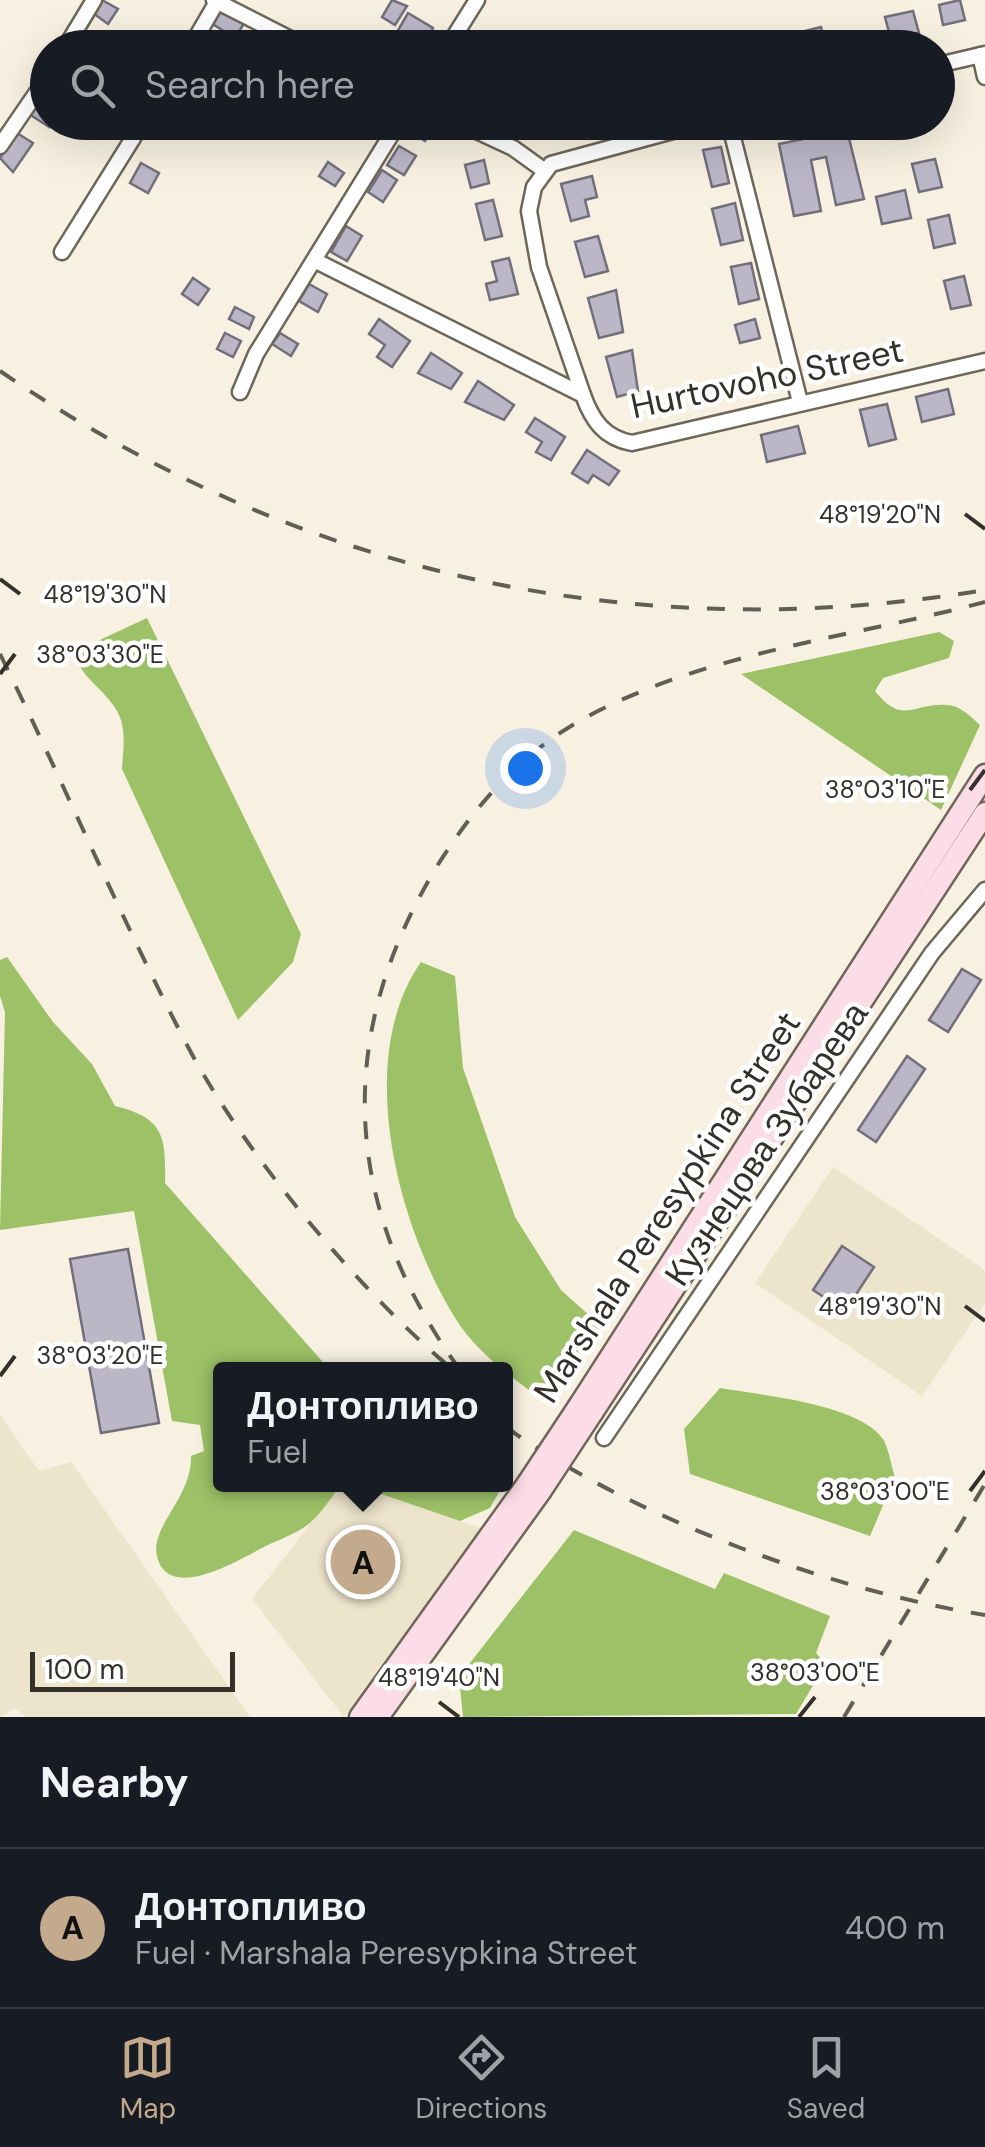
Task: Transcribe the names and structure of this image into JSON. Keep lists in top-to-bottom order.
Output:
{
  "streets": {
    "main road": ["Marshala Peresypkina Street"],
    "street": ["Hurtovoho Street", "Кузнецова Зубарева"]
  },
  "scale_bar": "100 m",
  "page": {
    "search": "Search here",
    "popup": ["Донтопливо", "Fuel"],
    "pins": "A",
    "scale": "100 m",
    "heading": "Nearby",
    "list": [
      {
        "mark": "A",
        "name": "Донтопливо",
        "note": "Fuel · Marshala Peresypkina Street",
        "value": "400 m"
      }
    ],
    "nav": ["Map", "Directions", "Saved"]
  },
  "coordinates": [
    "48°19'20\"N",
    "48°19'30\"N",
    "38°03'30\"E",
    "38°03'10\"E",
    "38°03'20\"E",
    "38°03'00\"E",
    "48°19'40\"N"
  ]
}
